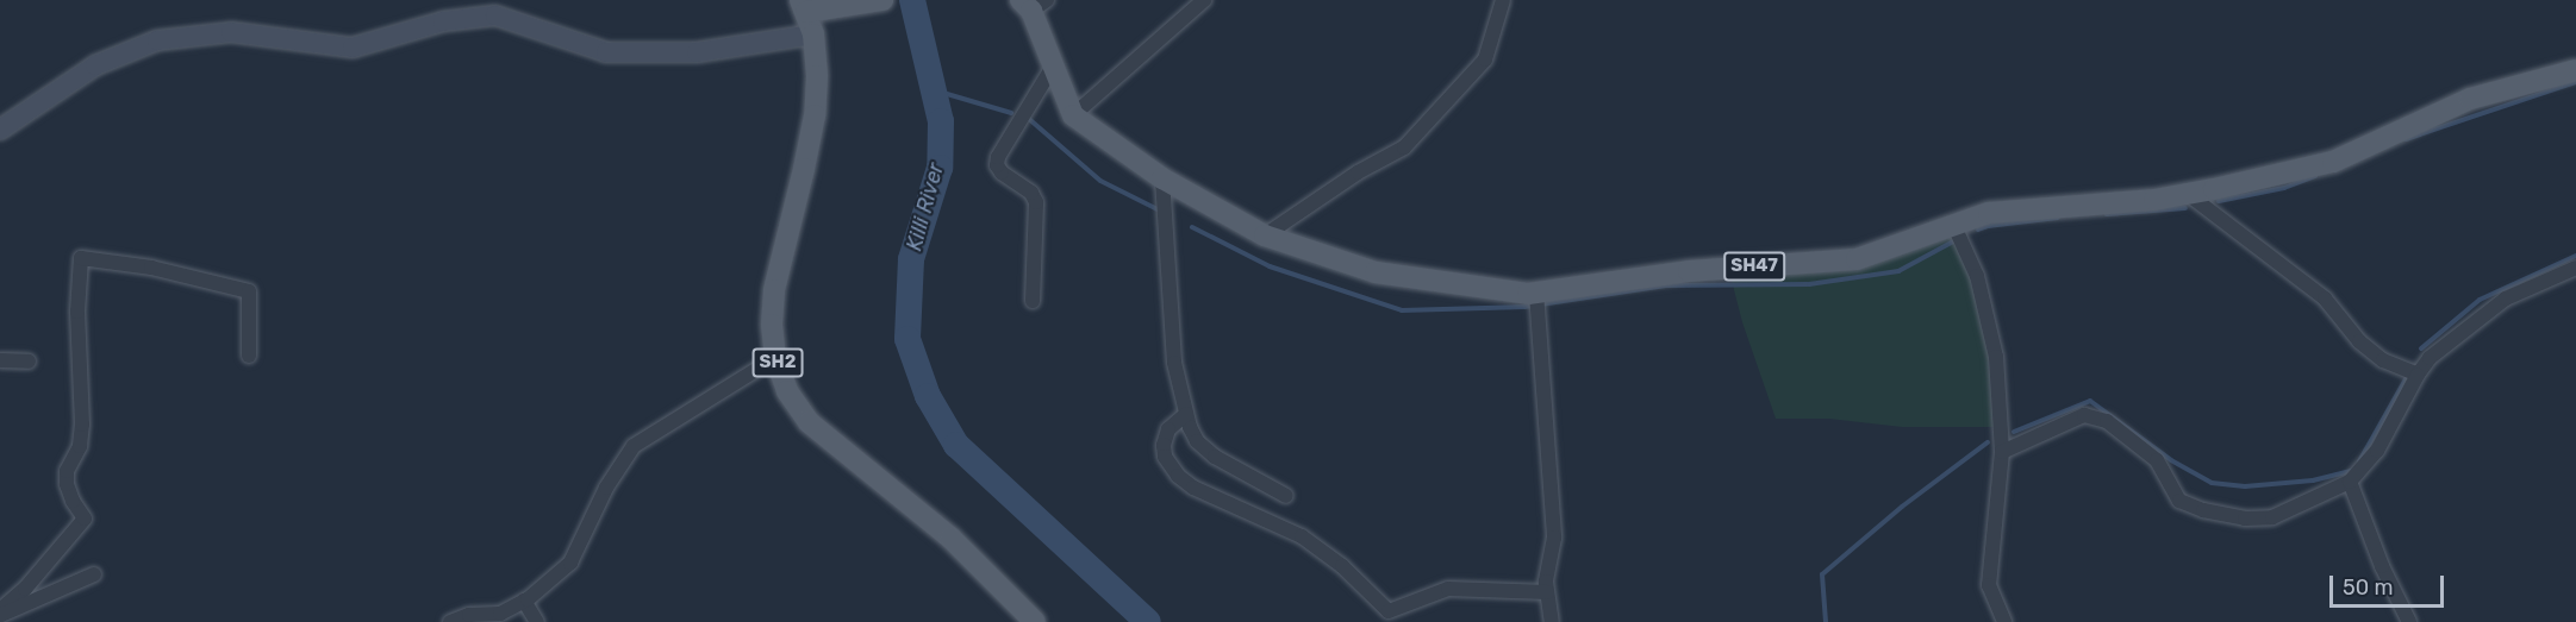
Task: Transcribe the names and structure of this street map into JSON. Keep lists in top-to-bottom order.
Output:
{
  "streets": {
    "main road": ["SH47", "SH2"]
  },
  "water": ["Killi River"],
  "scale_bar": "50 m"
}
